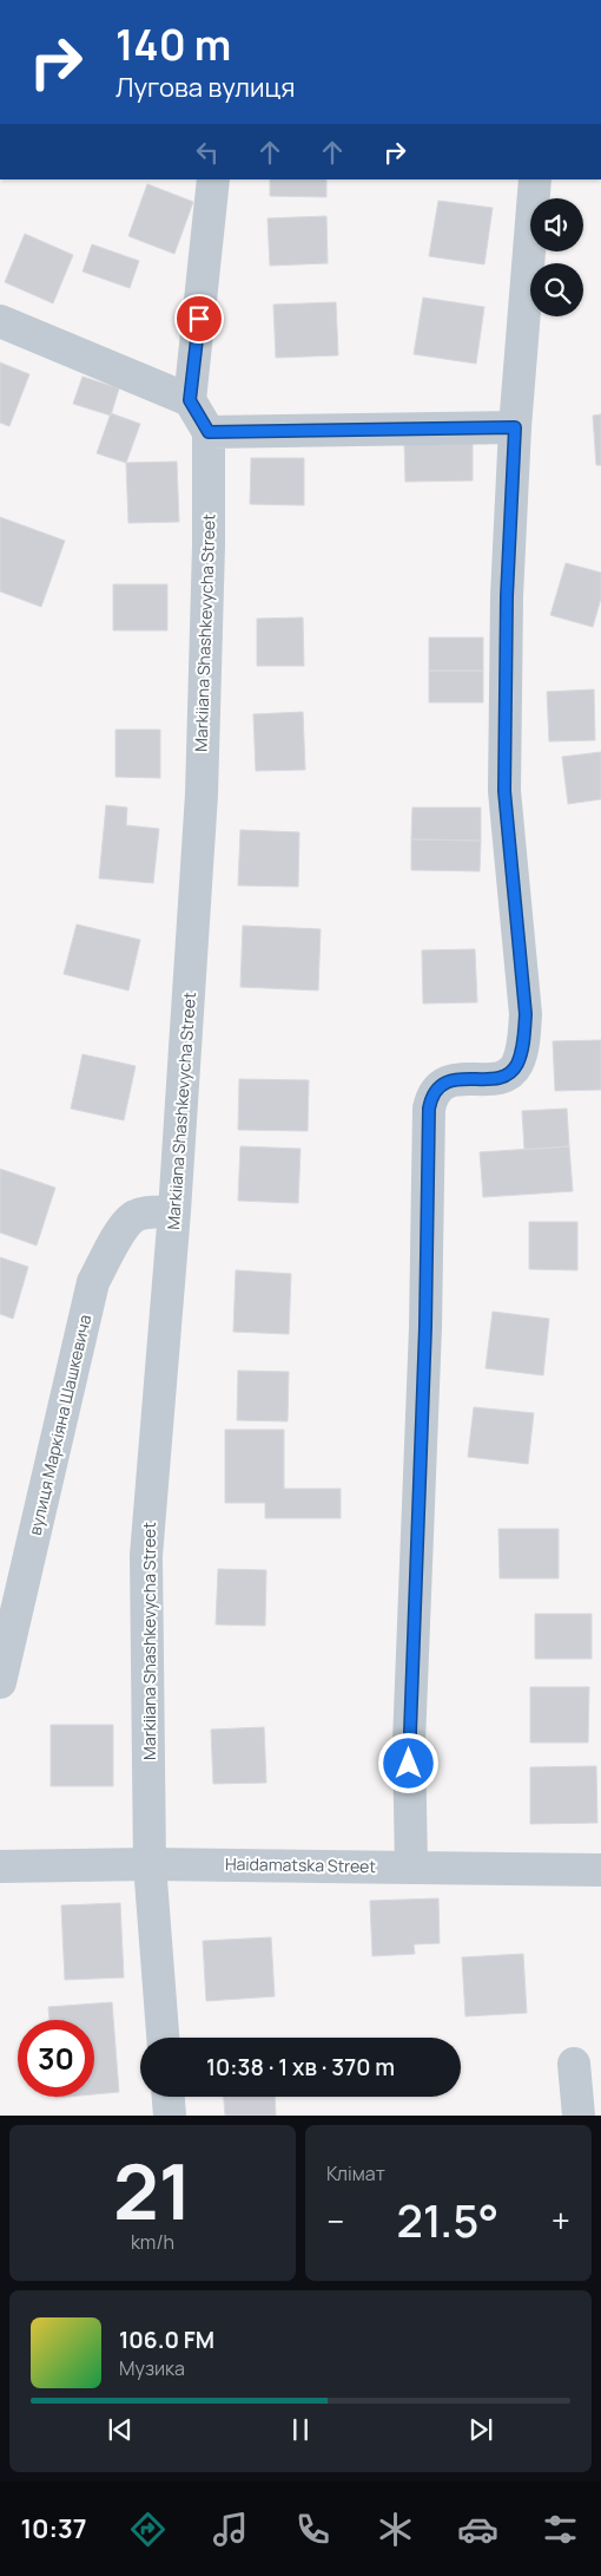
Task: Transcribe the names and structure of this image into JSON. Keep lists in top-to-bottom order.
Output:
{
  "streets": {
    "street": ["Markiiana Shashkevycha Street", "вулиця Маркіяна Шашкевича", "Haidamatska Street"]
  },
  "crossings": [
    ["Markiiana Shashkevycha Street", "вулиця Маркіяна Шашкевича"],
    ["Markiiana Shashkevycha Street", "Haidamatska Street"]
  ],
  "page": {
    "turn": ["140 m", "Лугова вулиця"],
    "limit": "30",
    "trip": "10:38 · 1 хв · 370 m",
    "tile": [
      ["21", "km/h"],
      "Клімат"
    ],
    "heat": ["−", "21.5°", "+"],
    "song": ["106.0 FM", "Музика"],
    "tabs": "10:37"
  }
}
